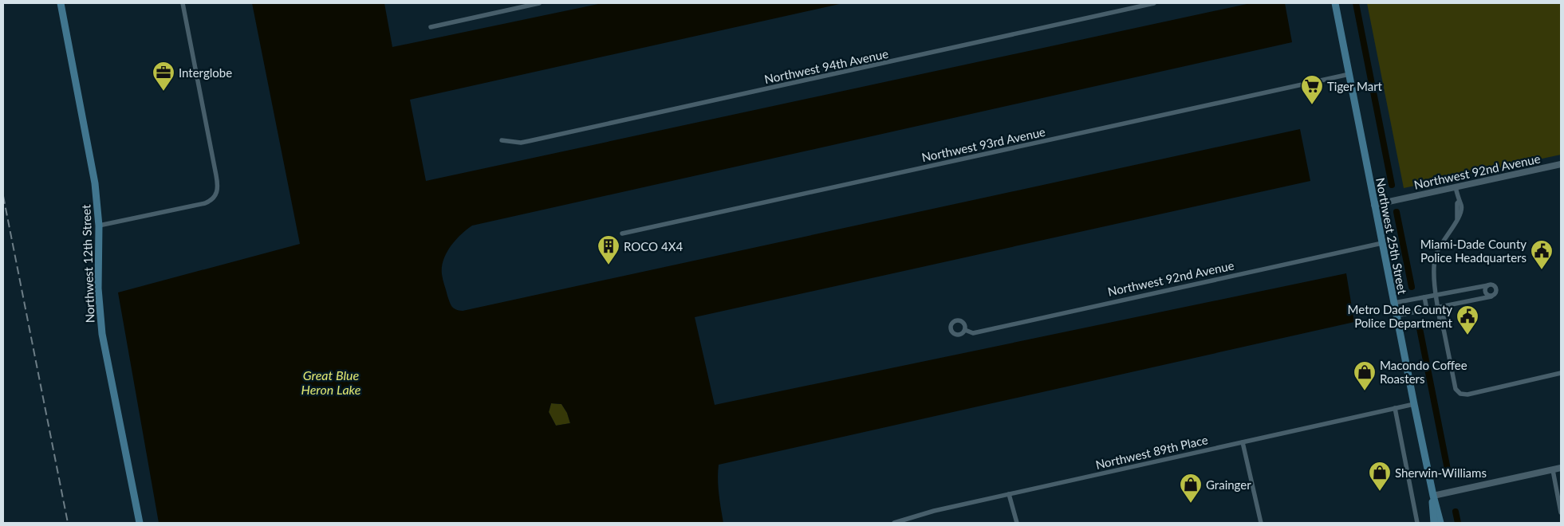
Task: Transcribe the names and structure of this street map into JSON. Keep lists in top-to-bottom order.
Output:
{
  "streets": {
    "main road": ["Northwest 25th Street", "Northwest 12th Street"],
    "street": [
      "Northwest 94th Avenue",
      "Northwest 93rd Avenue",
      "Northwest 92nd Avenue",
      "Northwest 89th Place"
    ]
  },
  "crossings": [
    ["Northwest 93rd Avenue", "Northwest 25th Street"],
    ["Northwest 92nd Avenue", "Northwest 25th Street"],
    ["Northwest 25th Street", "Northwest 89th Place"]
  ],
  "water": ["Great Blue Heron Lake"],
  "places": {
    "office": ["Interglobe"],
    "supermarket": ["Tiger Mart"],
    "building": ["ROCO 4X4"],
    "public building": ["Miami-Dade County Police Headquarters", "Metro Dade County Police Department"],
    "shop": ["Macondo Coffee Roasters", "Sherwin-Williams", "Grainger"]
  }
}
